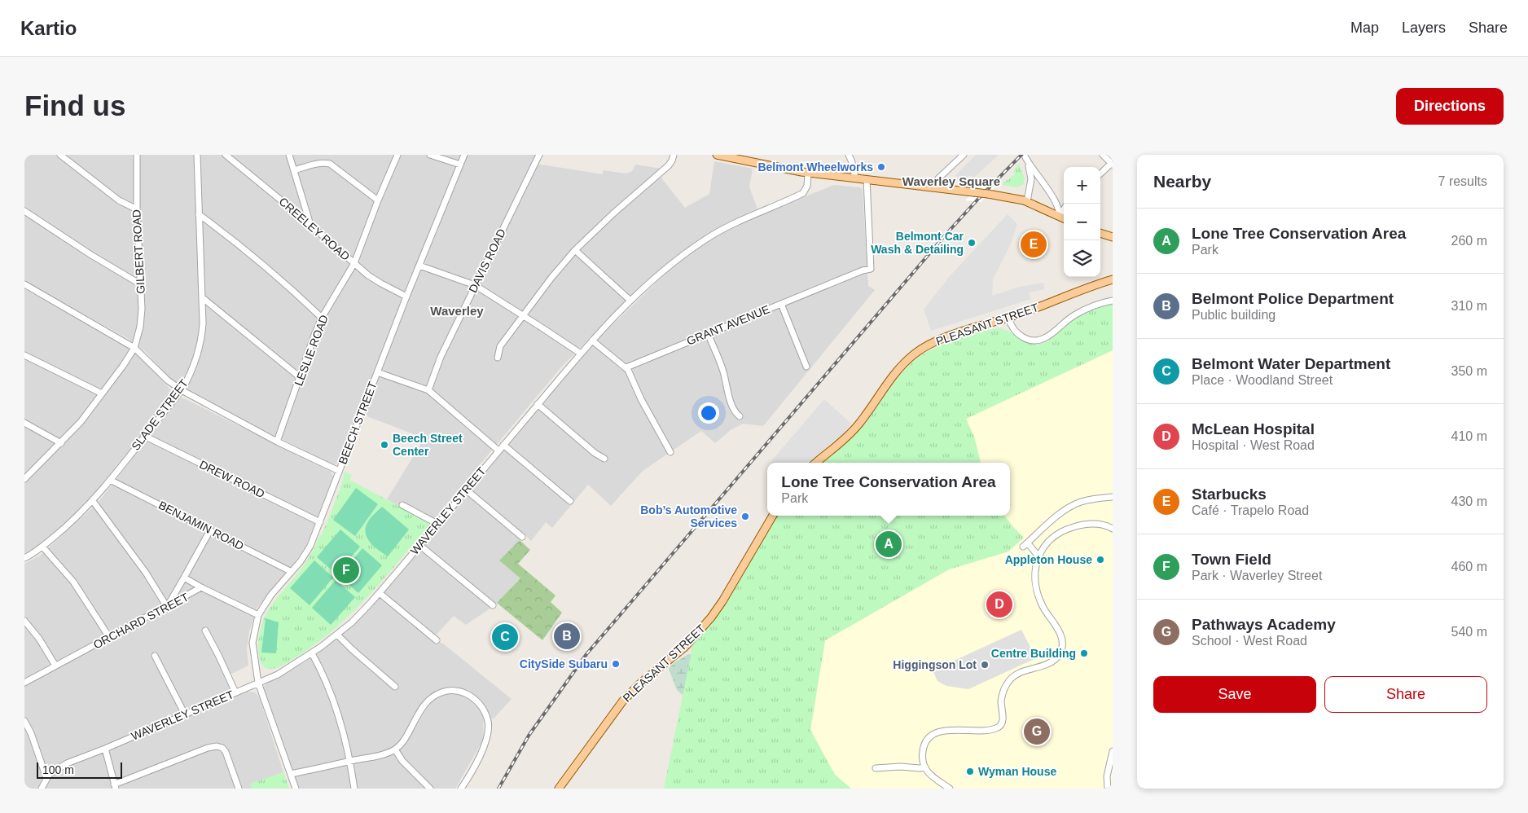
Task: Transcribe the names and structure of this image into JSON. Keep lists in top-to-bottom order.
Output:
{
  "streets": {
    "main road": ["PLEASANT STREET"],
    "street": [
      "CREELEY ROAD",
      "GILBERT ROAD",
      "DAVIS ROAD",
      "GRANT AVENUE",
      "LESLIE ROAD",
      "SLADE STREET",
      "BEECH STREET",
      "DREW ROAD",
      "WAVERLEY STREET",
      "BENJAMIN ROAD",
      "ORCHARD STREET"
    ]
  },
  "crossings": [
    ["CREELEY ROAD", "LESLIE ROAD"],
    ["CREELEY ROAD", "BEECH STREET"],
    ["SLADE STREET", "DREW ROAD"],
    ["SLADE STREET", "BENJAMIN ROAD"],
    ["BEECH STREET", "DREW ROAD"],
    ["BEECH STREET", "WAVERLEY STREET"],
    ["BEECH STREET", "BENJAMIN ROAD"],
    ["BEECH STREET", "ORCHARD STREET"]
  ],
  "districts": ["Waverley Square", "Waverley"],
  "places": [
    "Belmont Wheelworks",
    "Belmont Car Wash & Detailing",
    "Beech Street Center",
    "Bob’s Automotive Services",
    "Appleton House",
    "Centre Building",
    "CitySide Subaru",
    "Higgingson Lot",
    "Wyman House"
  ],
  "scale_bar": "100 m",
  "page": {
    "header": "Kartio",
    "nav": ["Map", "Layers", "Share"],
    "buttons": [
      "Directions",
      ["Save", "Share"]
    ],
    "title": "Find us",
    "heading": ["Nearby", "7 results"],
    "map_buttons": ["+", "−"],
    "list": [
      {
        "mark": "A",
        "name": "Lone Tree Conservation Area",
        "note": "Park",
        "value": "260 m"
      },
      {
        "mark": "B",
        "name": "Belmont Police Department",
        "note": "Public building",
        "value": "310 m"
      },
      {
        "mark": "C",
        "name": "Belmont Water Department",
        "note": "Place · Woodland Street",
        "value": "350 m"
      },
      {
        "mark": "D",
        "name": "McLean Hospital",
        "note": "Hospital · West Road",
        "value": "410 m"
      },
      {
        "mark": "E",
        "name": "Starbucks",
        "note": "Café · Trapelo Road",
        "value": "430 m"
      },
      {
        "mark": "F",
        "name": "Town Field",
        "note": "Park · Waverley Street",
        "value": "460 m"
      },
      {
        "mark": "G",
        "name": "Pathways Academy",
        "note": "School · West Road",
        "value": "540 m"
      }
    ],
    "pins": [
      "E",
      "A",
      "F",
      "D",
      "B",
      "C",
      "G"
    ],
    "popup": ["Lone Tree Conservation Area", "Park"],
    "scale": "100 m"
  }
}
